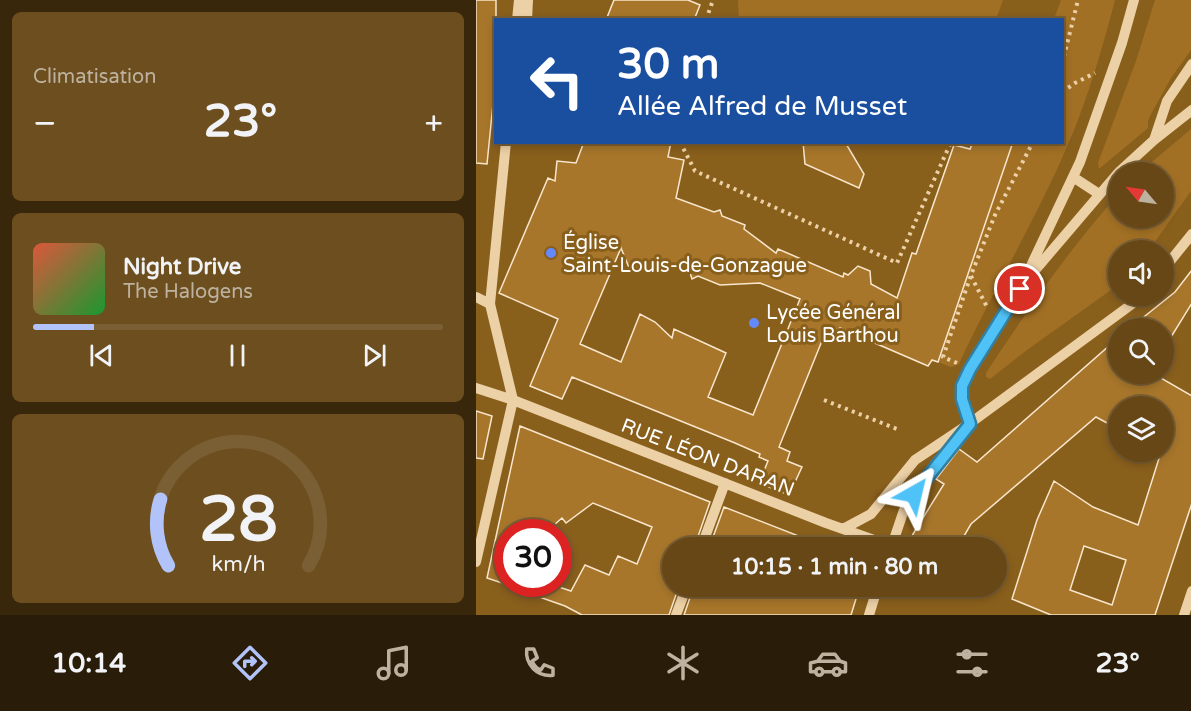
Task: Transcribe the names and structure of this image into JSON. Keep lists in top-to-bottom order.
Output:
{
  "streets": {
    "street": ["RUE LÉON DARAN"]
  },
  "places": ["Église Saint-Louis-de-Gonzague", "Lycée Général Louis Barthou"],
  "north": "top left",
  "page": {
    "tile": "Climatisation",
    "turn": ["30 m", "Allée Alfred de Musset"],
    "heat": ["−", "23°", "+"],
    "song": ["Night Drive", "The Halogens"],
    "limit": "30",
    "trip": "10:15 · 1 min · 80 m",
    "tabs": ["10:14", "23°"],
    "gauge": ["28", "km/h"]
  }
}
